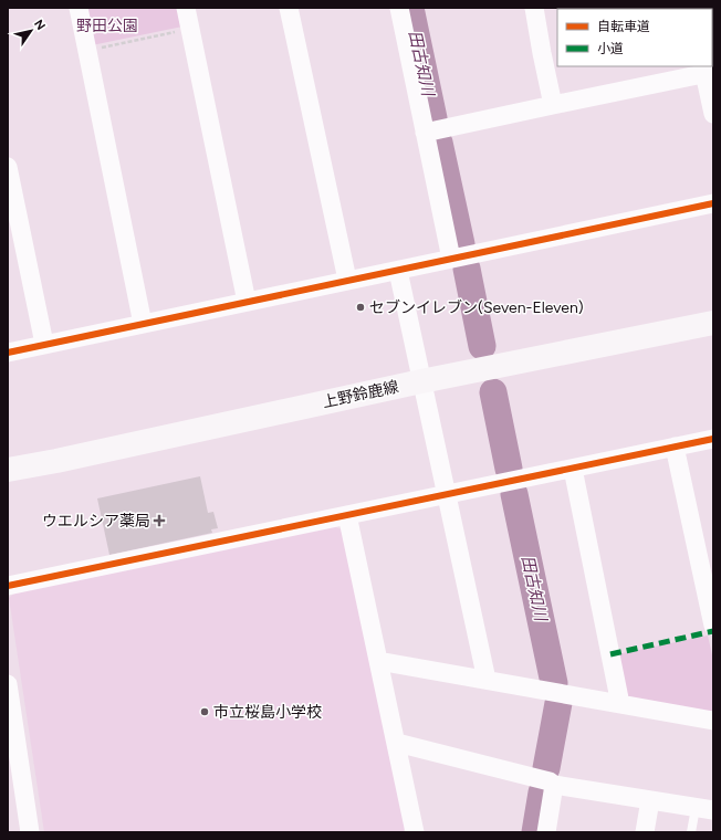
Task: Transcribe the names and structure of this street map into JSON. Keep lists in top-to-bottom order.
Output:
{
  "streets": {
    "main road": ["上野鈴鹿線"]
  },
  "water": ["田古知川"],
  "parks": ["野田公園"],
  "places": {
    "other": ["セブンイレブン(Seven-Eleven)", "市立桜島小学校"],
    "health": ["ウエルシア薬局"]
  },
  "legend": ["自転車道", "小道"],
  "north": "top right"
}
